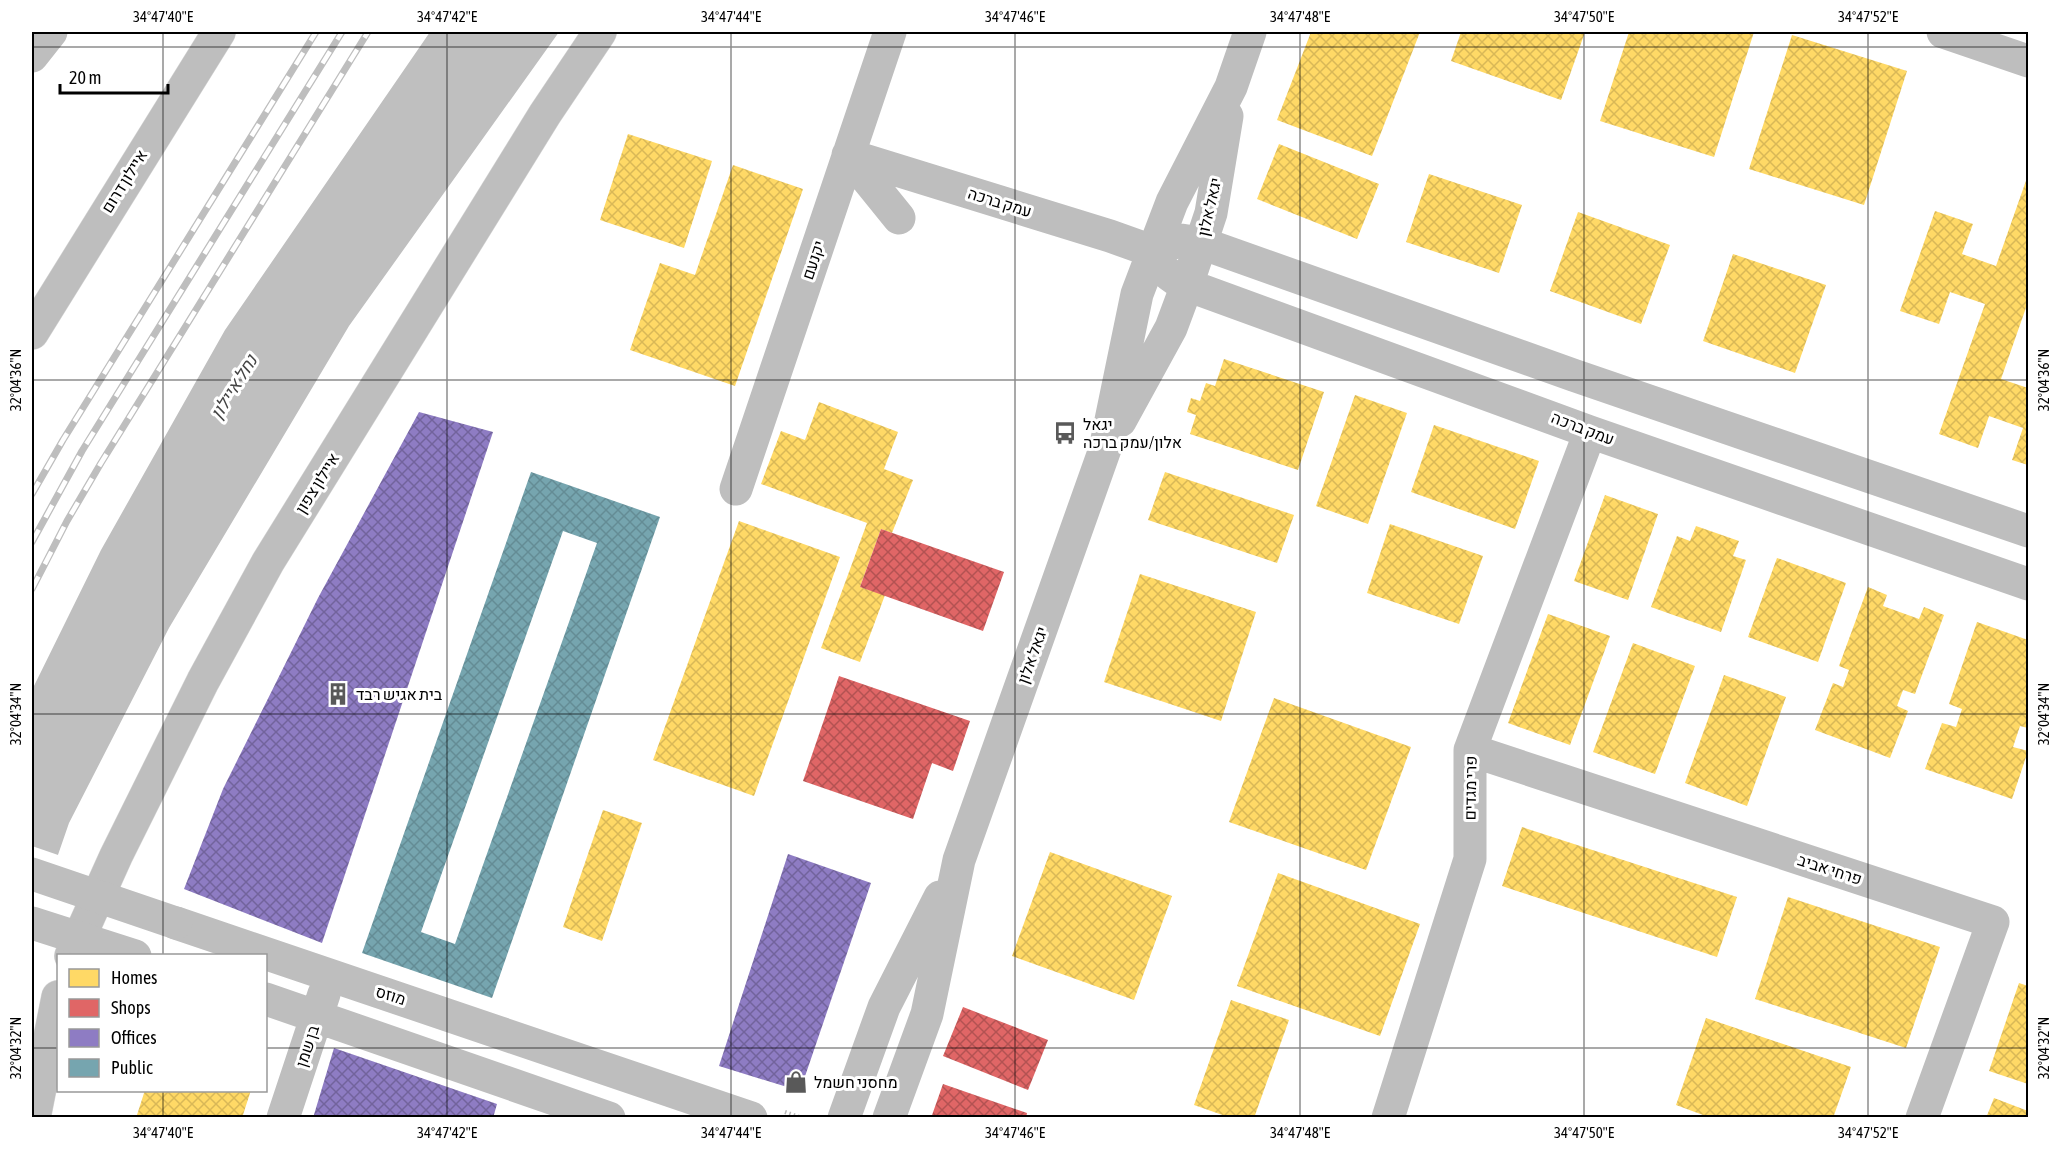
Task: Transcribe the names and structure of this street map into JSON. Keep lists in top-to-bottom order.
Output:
{
  "streets": {
    "main road": [
      "איילון דרום",
      "עמק ברכה",
      "יגאל אלון",
      "יקנעם",
      "איילון צפון",
      "פרי מגדים",
      "פרחי אביב",
      "מוזס",
      "בן שמן"
    ]
  },
  "crossings": [
    ["עמק ברכה", "יגאל אלון"],
    ["עמק ברכה", "יקנעם"],
    ["עמק ברכה", "פרי מגדים"],
    ["פרי מגדים", "פרחי אביב"],
    ["מוזס", "בן שמן"]
  ],
  "water": ["נחל איילון"],
  "places": {
    "bus stop": ["יגאל אלון/עמק ברכה"],
    "building": ["בית אגיש רבד"],
    "shop": ["מחסני חשמל"]
  },
  "legend": [
    "Homes",
    "Shops",
    "Offices",
    "Public"
  ],
  "scale_bar": "20 m",
  "coordinates": [
    "34°47'40\"E",
    "34°47'42\"E",
    "34°47'44\"E",
    "34°47'46\"E",
    "34°47'48\"E",
    "34°47'50\"E",
    "34°47'52\"E",
    "32°04'36\"N",
    "32°04'34\"N",
    "32°04'32\"N"
  ]
}
